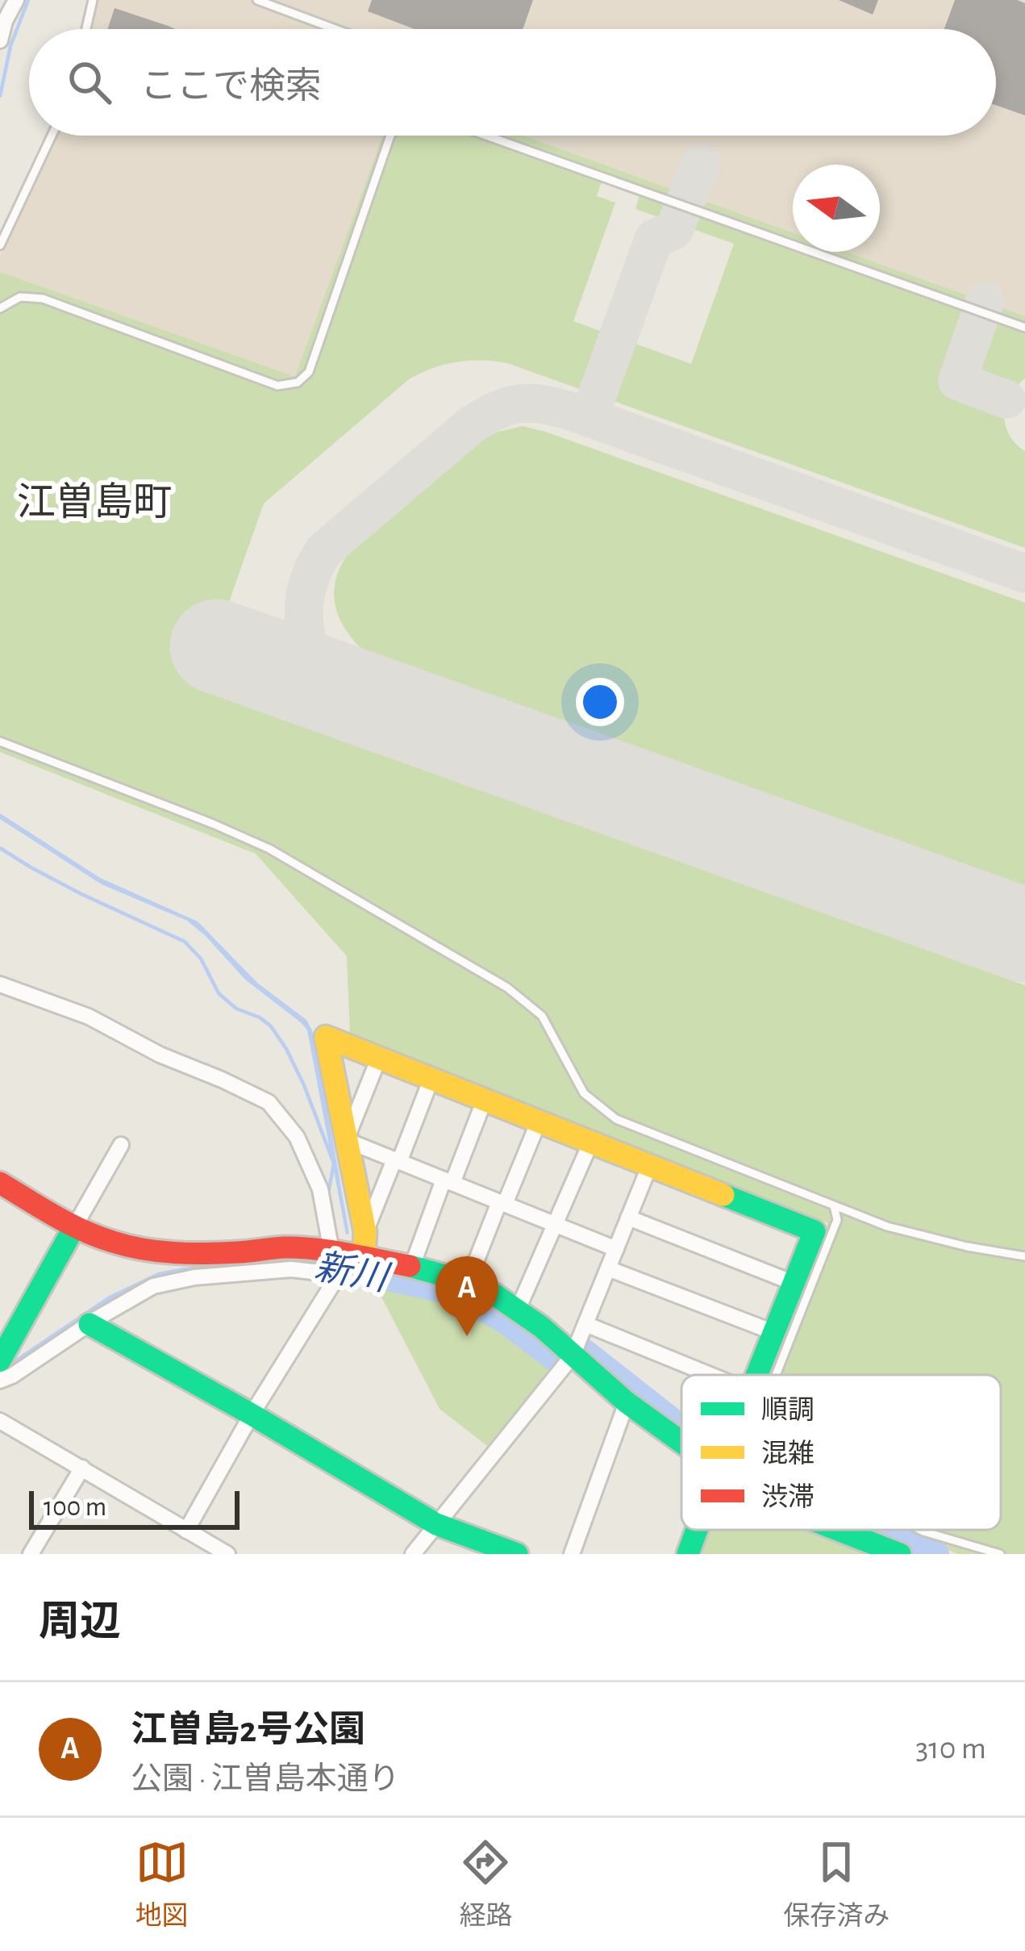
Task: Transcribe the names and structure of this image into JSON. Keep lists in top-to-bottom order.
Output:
{
  "districts": ["江曽島町"],
  "water": ["新川"],
  "legend": ["順調", "混雑", "渋滞"],
  "scale_bar": "100 m",
  "north": "left",
  "page": {
    "search": "ここで検索",
    "pins": "A",
    "scale": "100 m",
    "heading": "周辺",
    "list": [
      {
        "mark": "A",
        "name": "江曽島2号公園",
        "note": "公園 · 江曽島本通り",
        "value": "310 m"
      }
    ],
    "nav": ["地図", "経路", "保存済み"]
  }
}
